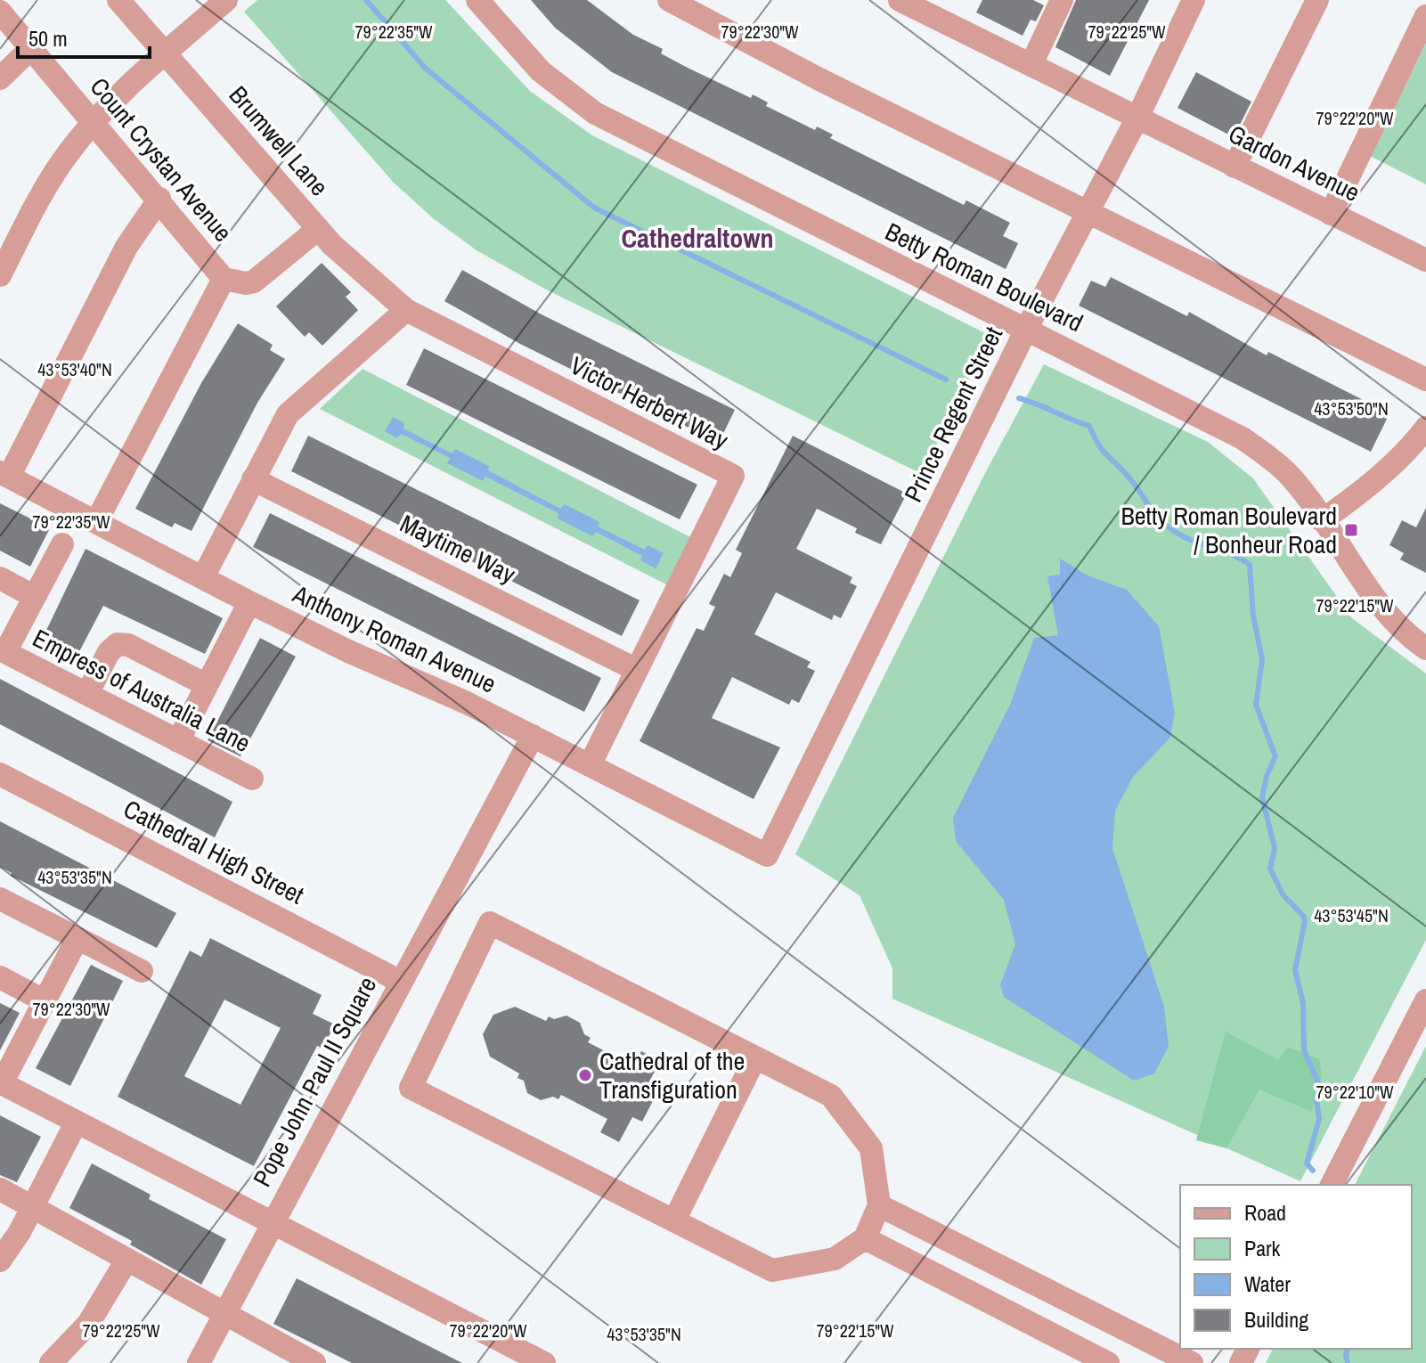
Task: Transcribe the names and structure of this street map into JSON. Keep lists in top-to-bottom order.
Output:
{
  "streets": {
    "street": [
      "Brumwell Lane",
      "Count Crystan Avenue",
      "Gardon Avenue",
      "Betty Roman Boulevard",
      "Victor Herbert Way",
      "Prince Regent Street",
      "Maytime Way",
      "Anthony Roman Avenue",
      "Empress of Australia Lane",
      "Cathedral High Street",
      "Pope John Paul II Square"
    ]
  },
  "crossings": [
    ["Brumwell Lane", "Victor Herbert Way"],
    ["Gardon Avenue", "Prince Regent Street"],
    ["Betty Roman Boulevard", "Prince Regent Street"],
    ["Victor Herbert Way", "Maytime Way"],
    ["Victor Herbert Way", "Anthony Roman Avenue"],
    ["Prince Regent Street", "Anthony Roman Avenue"],
    ["Anthony Roman Avenue", "Pope John Paul II Square"],
    ["Cathedral High Street", "Pope John Paul II Square"]
  ],
  "districts": ["Cathedraltown"],
  "places": {
    "transit": ["Betty Roman Boulevard / Bonheur Road"],
    "other": ["Cathedral of the Transfiguration"]
  },
  "legend": [
    "Road",
    "Park",
    "Water",
    "Building"
  ],
  "scale_bar": "50 m",
  "coordinates": [
    "79°22'35\"W",
    "79°22'30\"W",
    "79°22'25\"W",
    "79°22'20\"W",
    "43°53'40\"N",
    "43°53'50\"N",
    "79°22'15\"W",
    "43°53'35\"N",
    "43°53'45\"N",
    "79°22'10\"W"
  ]
}
